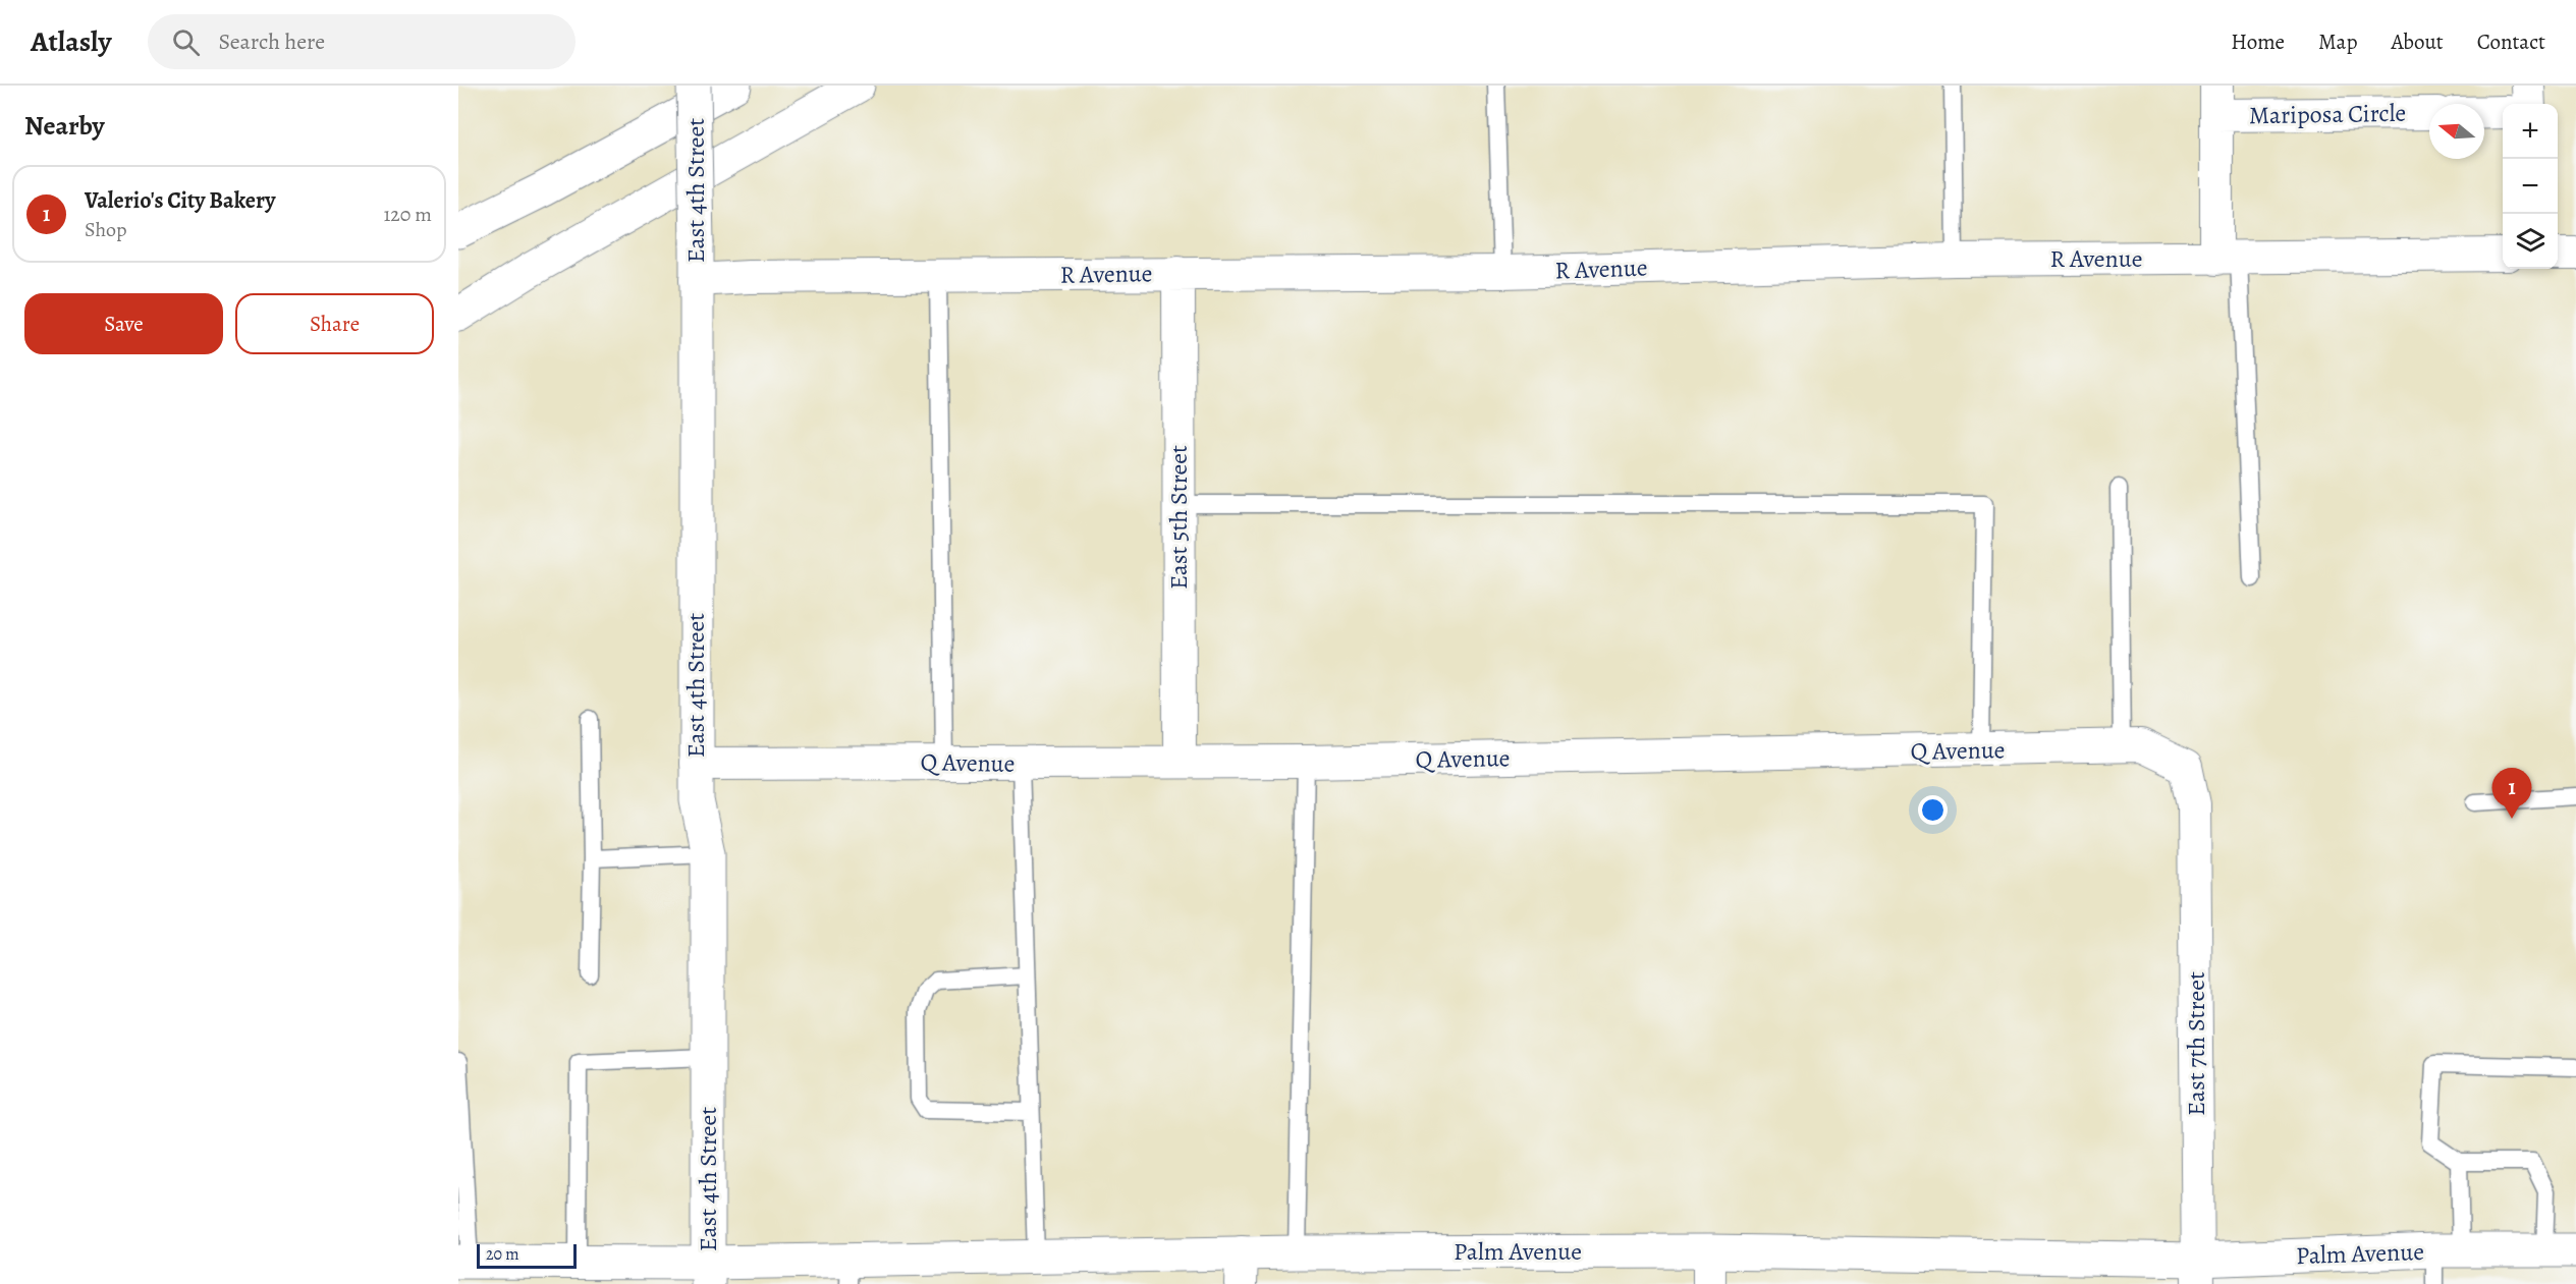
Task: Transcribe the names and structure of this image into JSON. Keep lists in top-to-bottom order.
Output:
{
  "streets": {
    "main road": ["East 4th Street", "Palm Avenue"],
    "street": [
      "Mariposa Circle",
      "R Avenue",
      "East 5th Street",
      "Q Avenue",
      "East 7th Street"
    ]
  },
  "crossings": [
    ["East 4th Street", "R Avenue"],
    ["East 4th Street", "Q Avenue"],
    ["East 4th Street", "Palm Avenue"],
    ["R Avenue", "East 5th Street"],
    ["East 5th Street", "Q Avenue"],
    ["Q Avenue", "East 7th Street"],
    ["East 7th Street", "Palm Avenue"]
  ],
  "scale_bar": "20 m",
  "north": "left",
  "page": {
    "header": "Atlasly",
    "search": "Search here",
    "nav": [
      "Home",
      "Map",
      "About",
      "Contact"
    ],
    "heading": "Nearby",
    "map_buttons": ["+", "−"],
    "list": [
      {
        "mark": "1",
        "name": "Valerio's City Bakery",
        "note": "Shop",
        "value": "120 m"
      }
    ],
    "buttons": ["Save", "Share"],
    "pins": "1",
    "scale": "20 m"
  }
}
